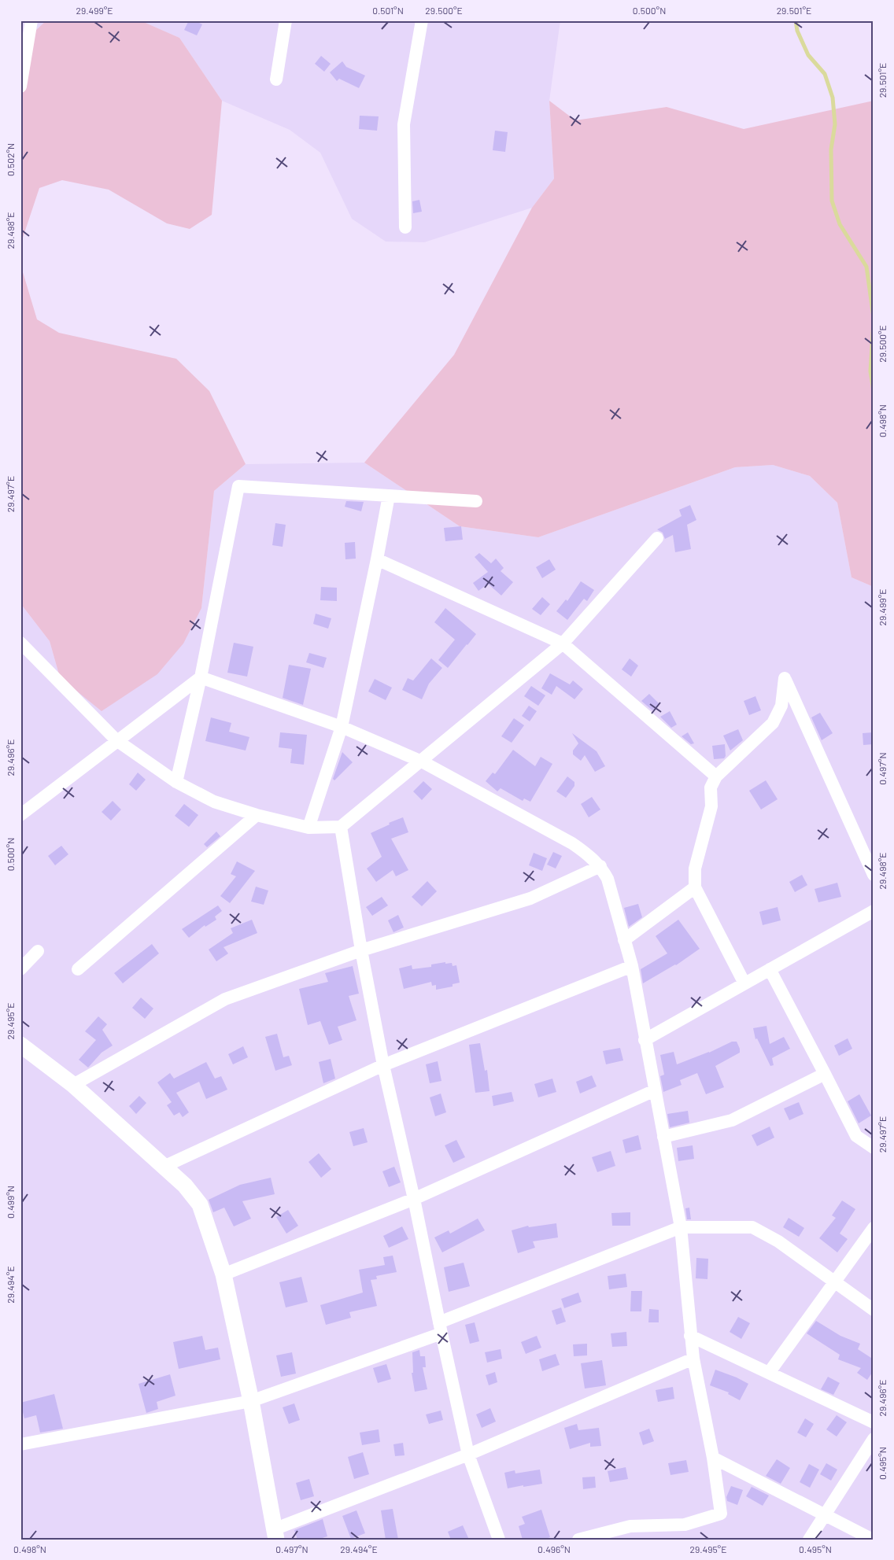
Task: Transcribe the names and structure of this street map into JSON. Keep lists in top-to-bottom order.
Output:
{
  "coordinates": [
    "29.499°E",
    "0.501°N",
    "29.500°E",
    "0.500°N",
    "29.501°E",
    "0.502°N",
    "29.498°E",
    "0.498°N",
    "29.497°E",
    "29.496°E",
    "0.497°N",
    "29.495°E",
    "0.499°N",
    "29.494°E",
    "0.495°N",
    "0.496°N"
  ]
}
